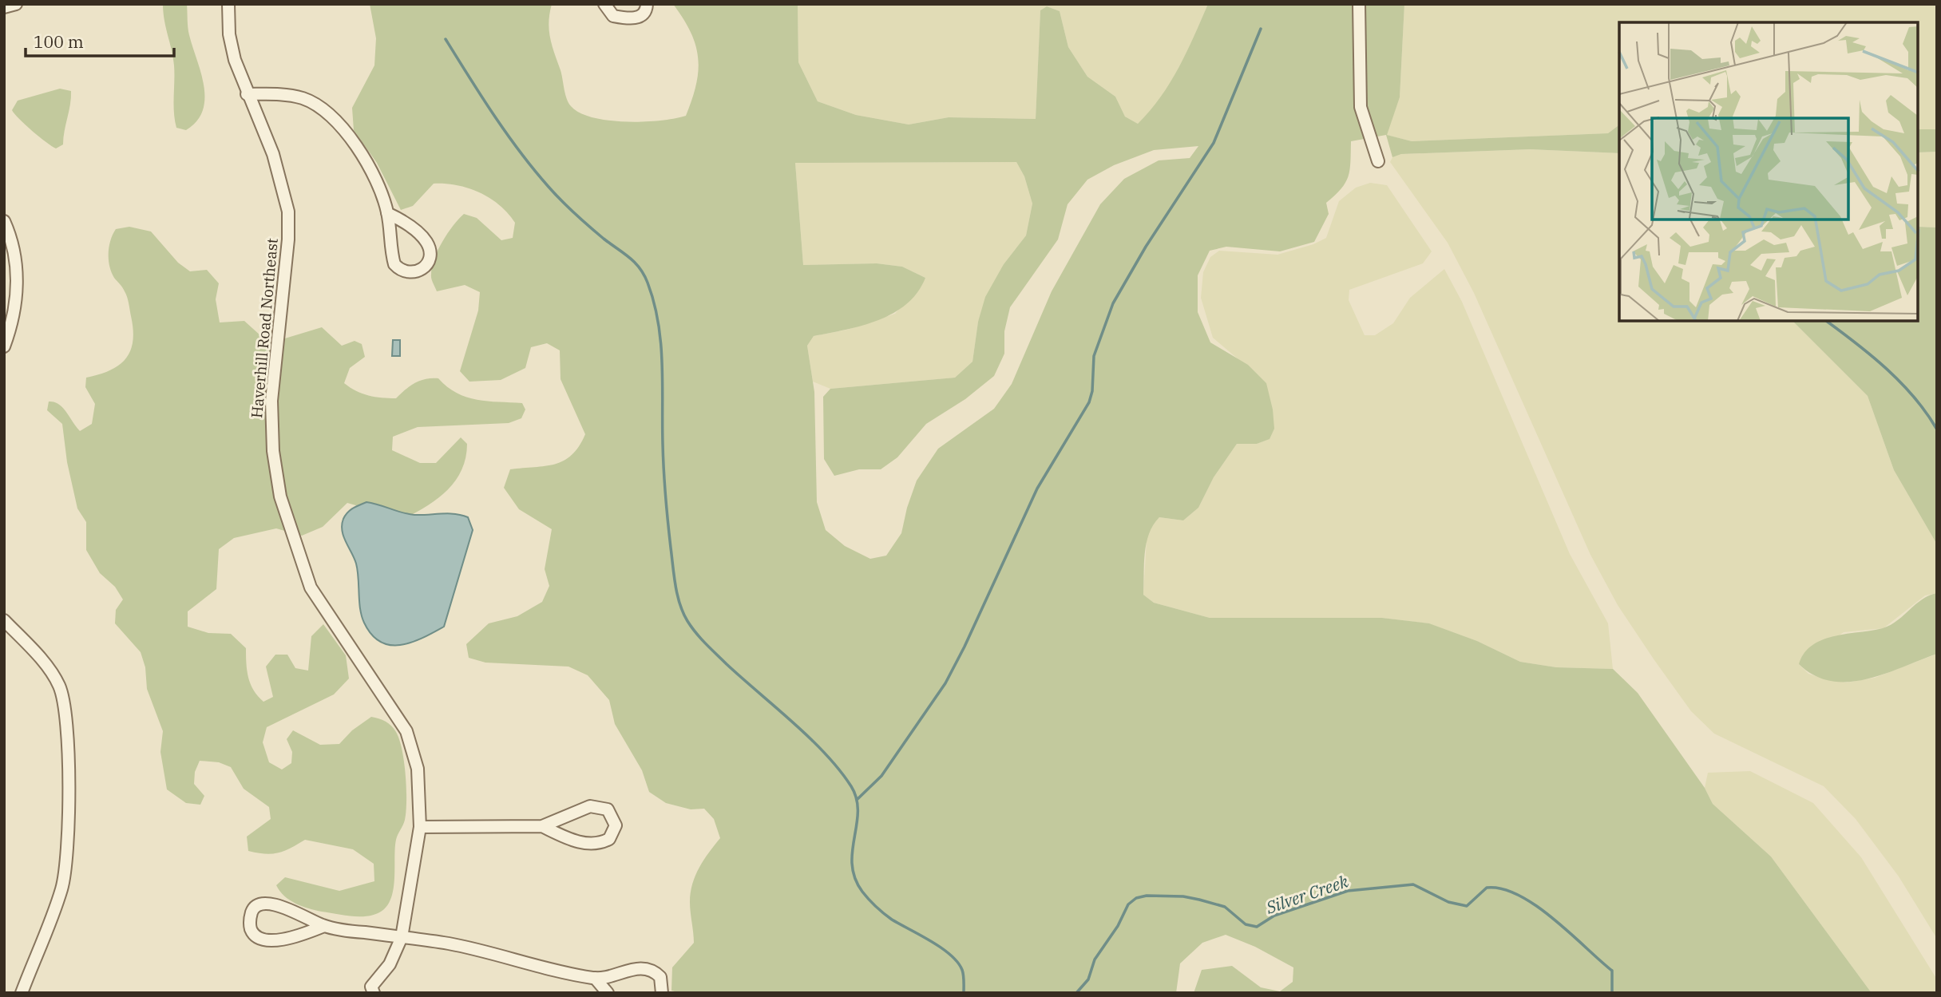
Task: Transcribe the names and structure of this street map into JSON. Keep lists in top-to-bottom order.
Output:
{
  "streets": {
    "street": ["Haverhill Road Northeast"]
  },
  "water": ["Silver Creek"],
  "scale_bar": "100 m"
}
